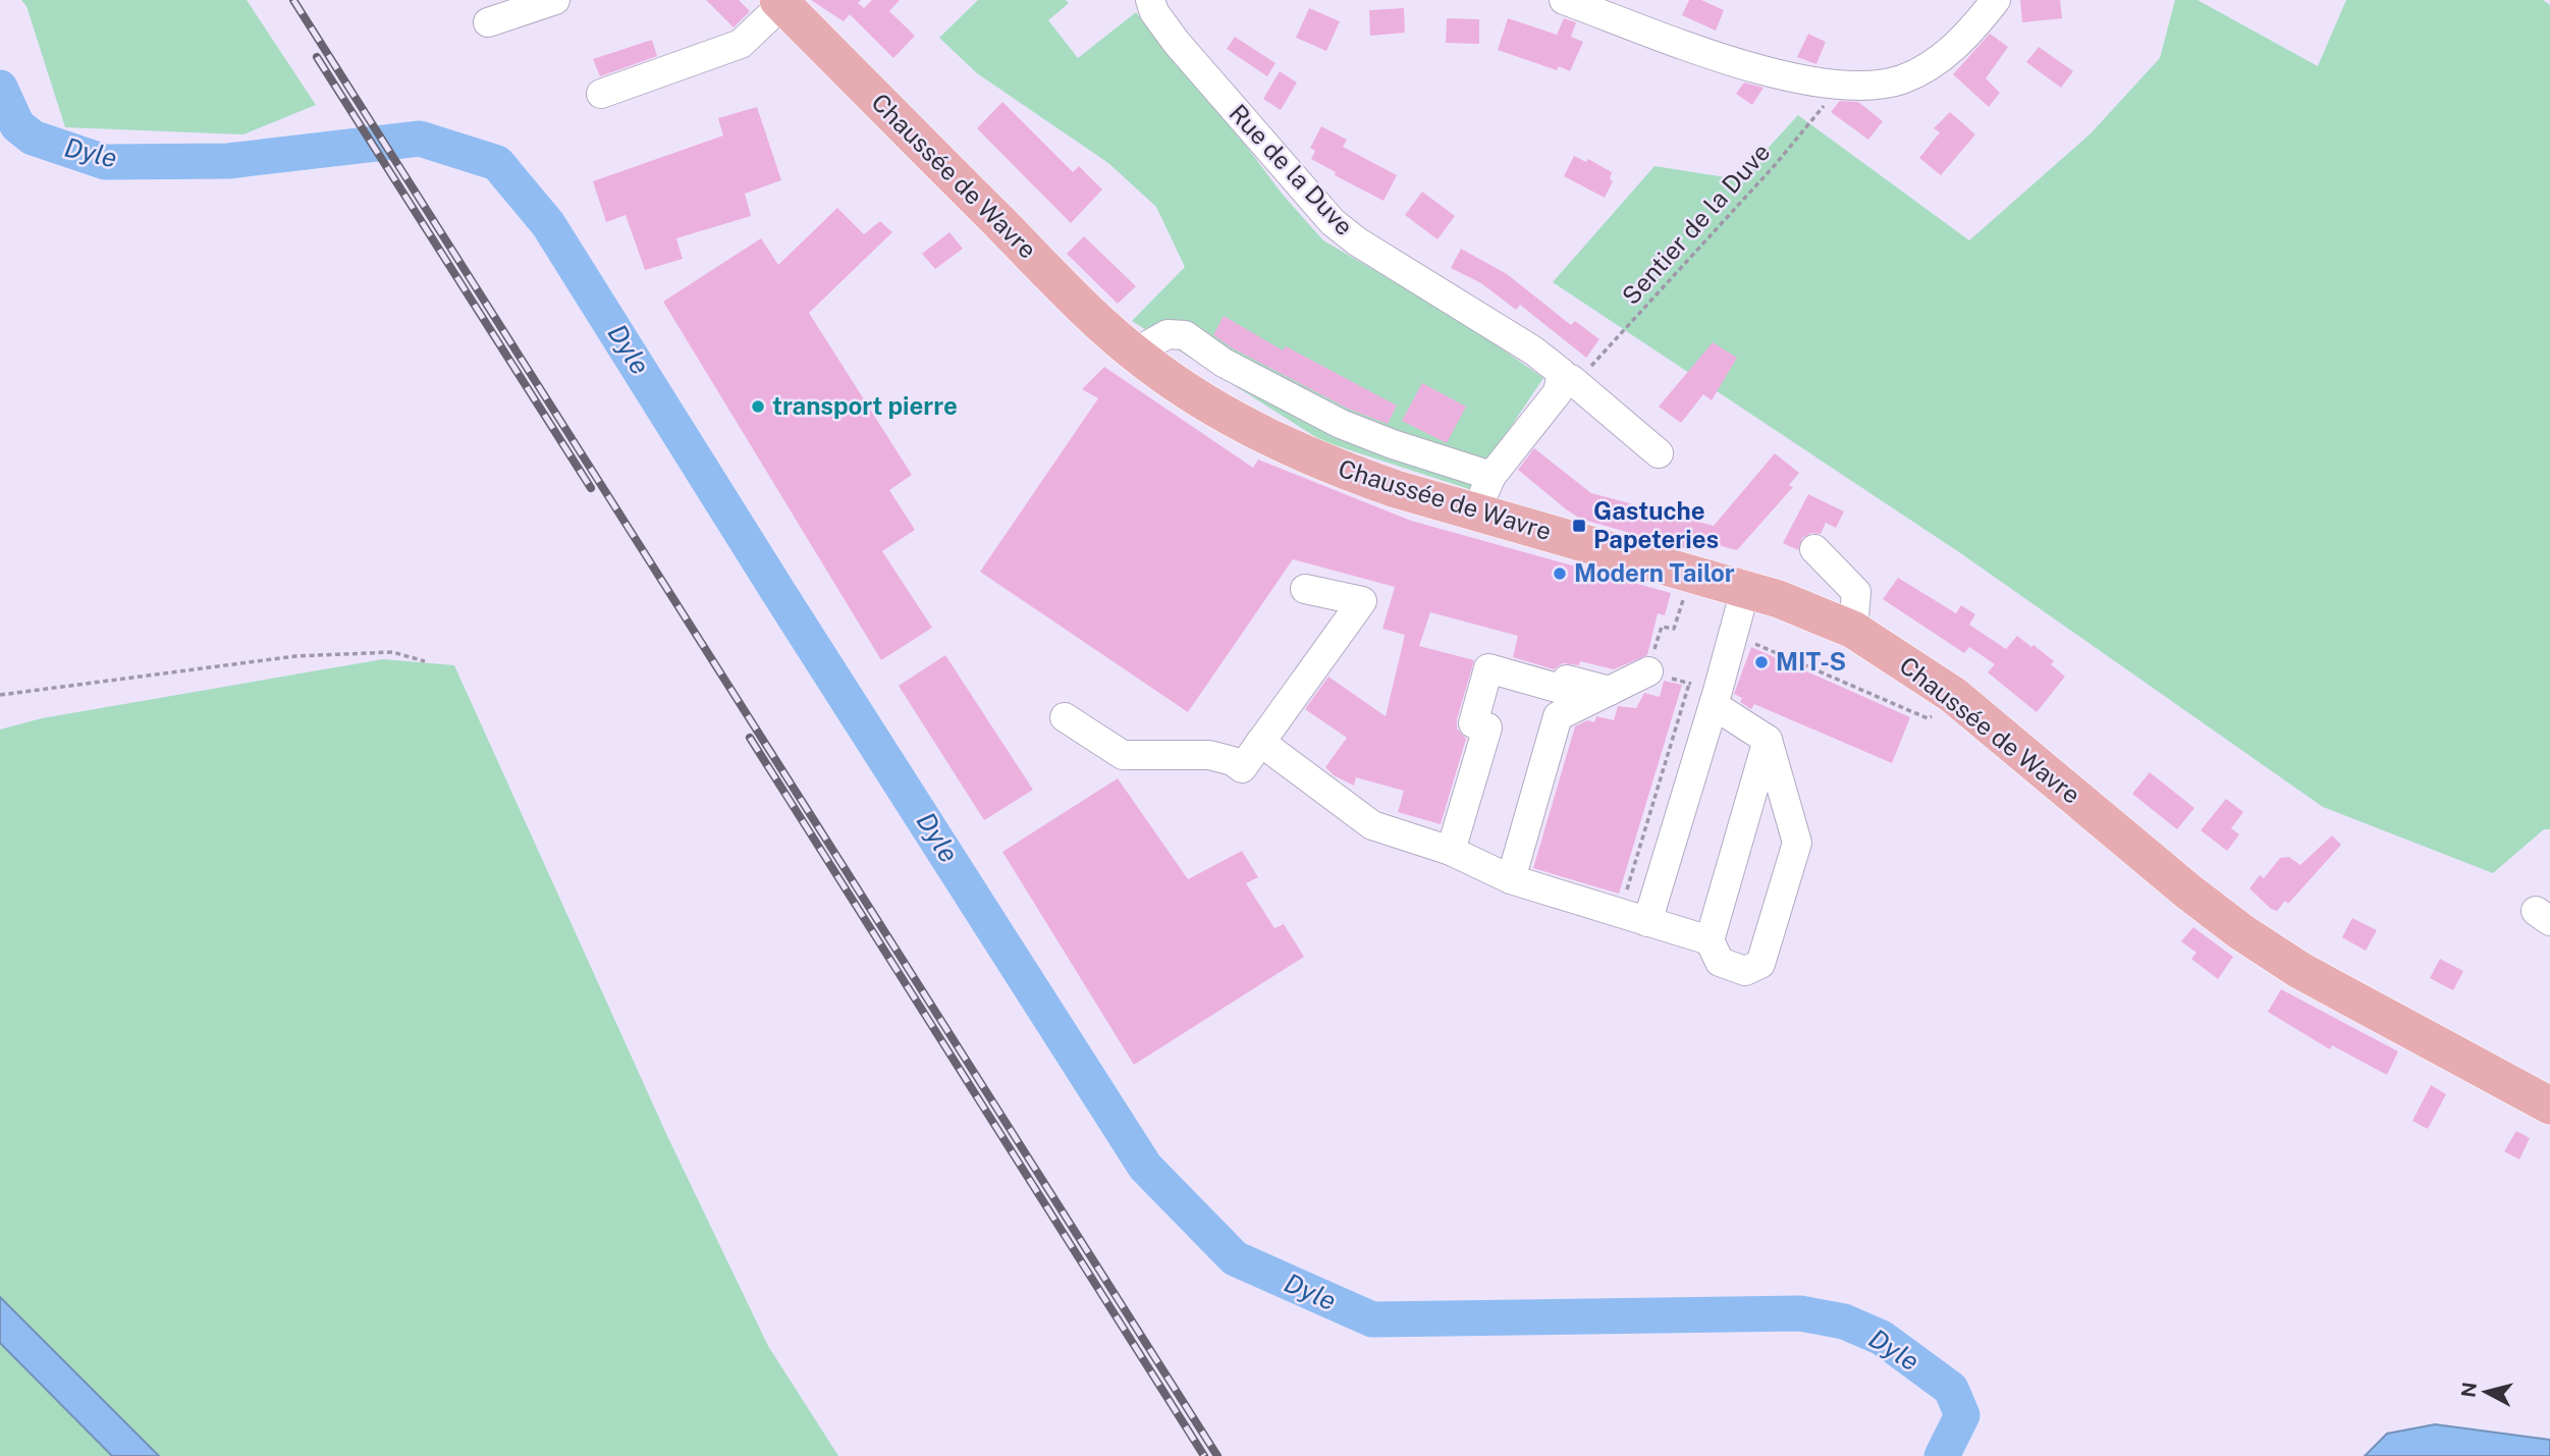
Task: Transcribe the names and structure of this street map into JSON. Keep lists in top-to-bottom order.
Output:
{
  "streets": {
    "main road": ["Chaussée de Wavre"],
    "street": ["Rue de la Duve"],
    "path": ["Sentier de la Duve"]
  },
  "crossings": [
    ["Rue de la Duve", "Sentier de la Duve"]
  ],
  "water": ["Dyle"],
  "places": {
    "other": ["transport pierre", "Modern Tailor", "MIT-S"],
    "transit": ["Gastuche Papeteries"]
  },
  "north": "left"
}
